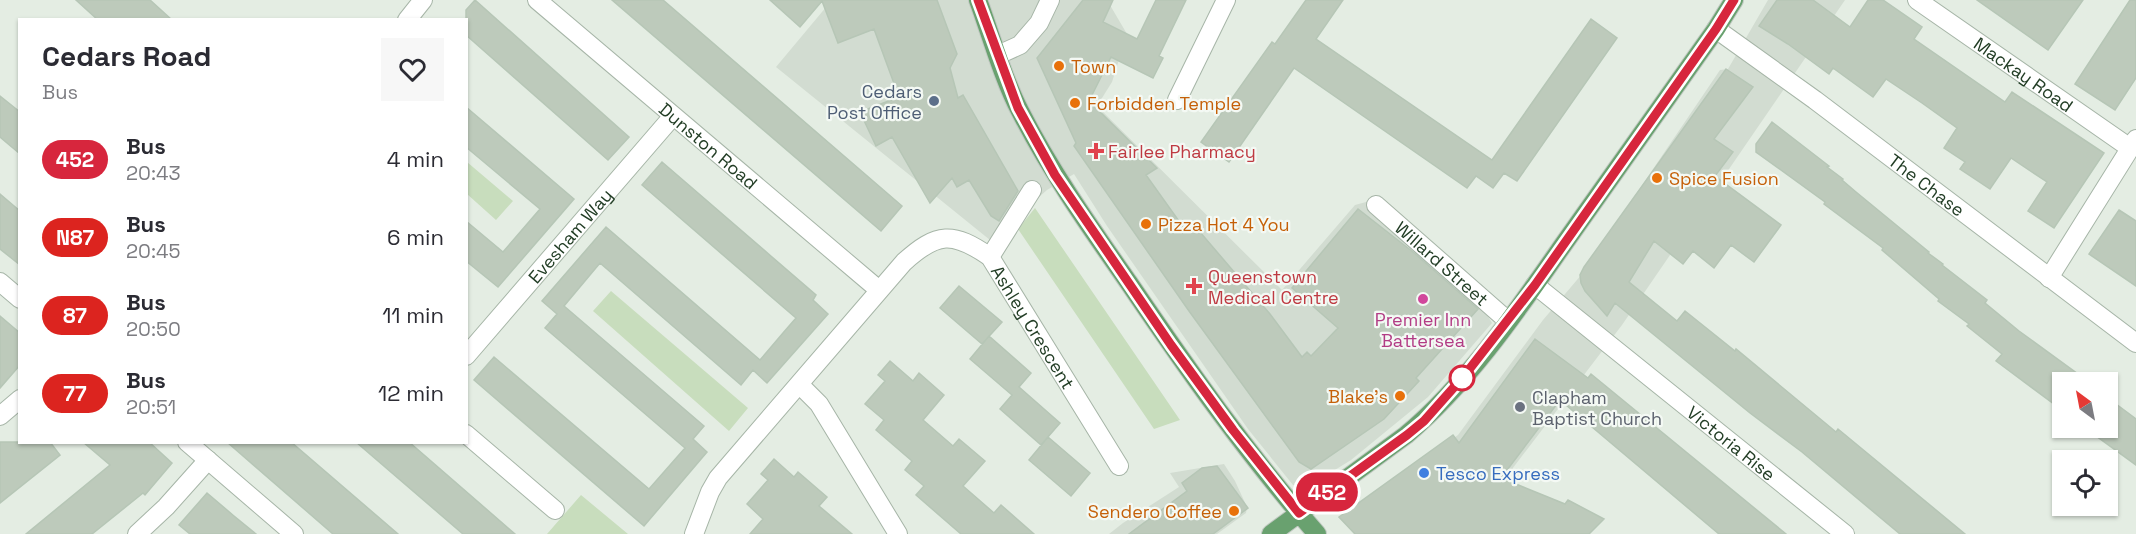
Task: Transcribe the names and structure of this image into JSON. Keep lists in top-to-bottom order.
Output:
{
  "streets": {
    "street": [
      "Mackay Road",
      "Dunston Road",
      "The Chase",
      "Evesham Way",
      "Willard Street",
      "Ashley Crescent",
      "Victoria Rise"
    ]
  },
  "crossings": [
    ["Dunston Road", "Evesham Way"],
    ["Dunston Road", "Ashley Crescent"]
  ],
  "places": {
    "other": [
      "Town",
      "Cedars Post Office",
      "Forbidden Temple",
      "Spice Fusion",
      "Pizza Hot 4 You",
      "Premier Inn Battersea",
      "Blake's",
      "Clapham Baptist Church",
      "Tesco Express",
      "Sendero Coffee"
    ],
    "health": ["Fairlee Pharmacy", "Queenstown Medical Centre"]
  },
  "lines": ["bus line 452"],
  "north": "top left",
  "page": {
    "on_map": "452",
    "heading": ["Cedars Road", "Bus"],
    "list": [
      {
        "mark": "452",
        "name": "Bus",
        "note": "20:43",
        "value": "4 min"
      },
      {
        "mark": "N87",
        "name": "Bus",
        "note": "20:45",
        "value": "6 min"
      },
      {
        "mark": "87",
        "name": "Bus",
        "note": "20:50",
        "value": "11 min"
      },
      {
        "mark": "77",
        "name": "Bus",
        "note": "20:51",
        "value": "12 min"
      }
    ]
  }
}
